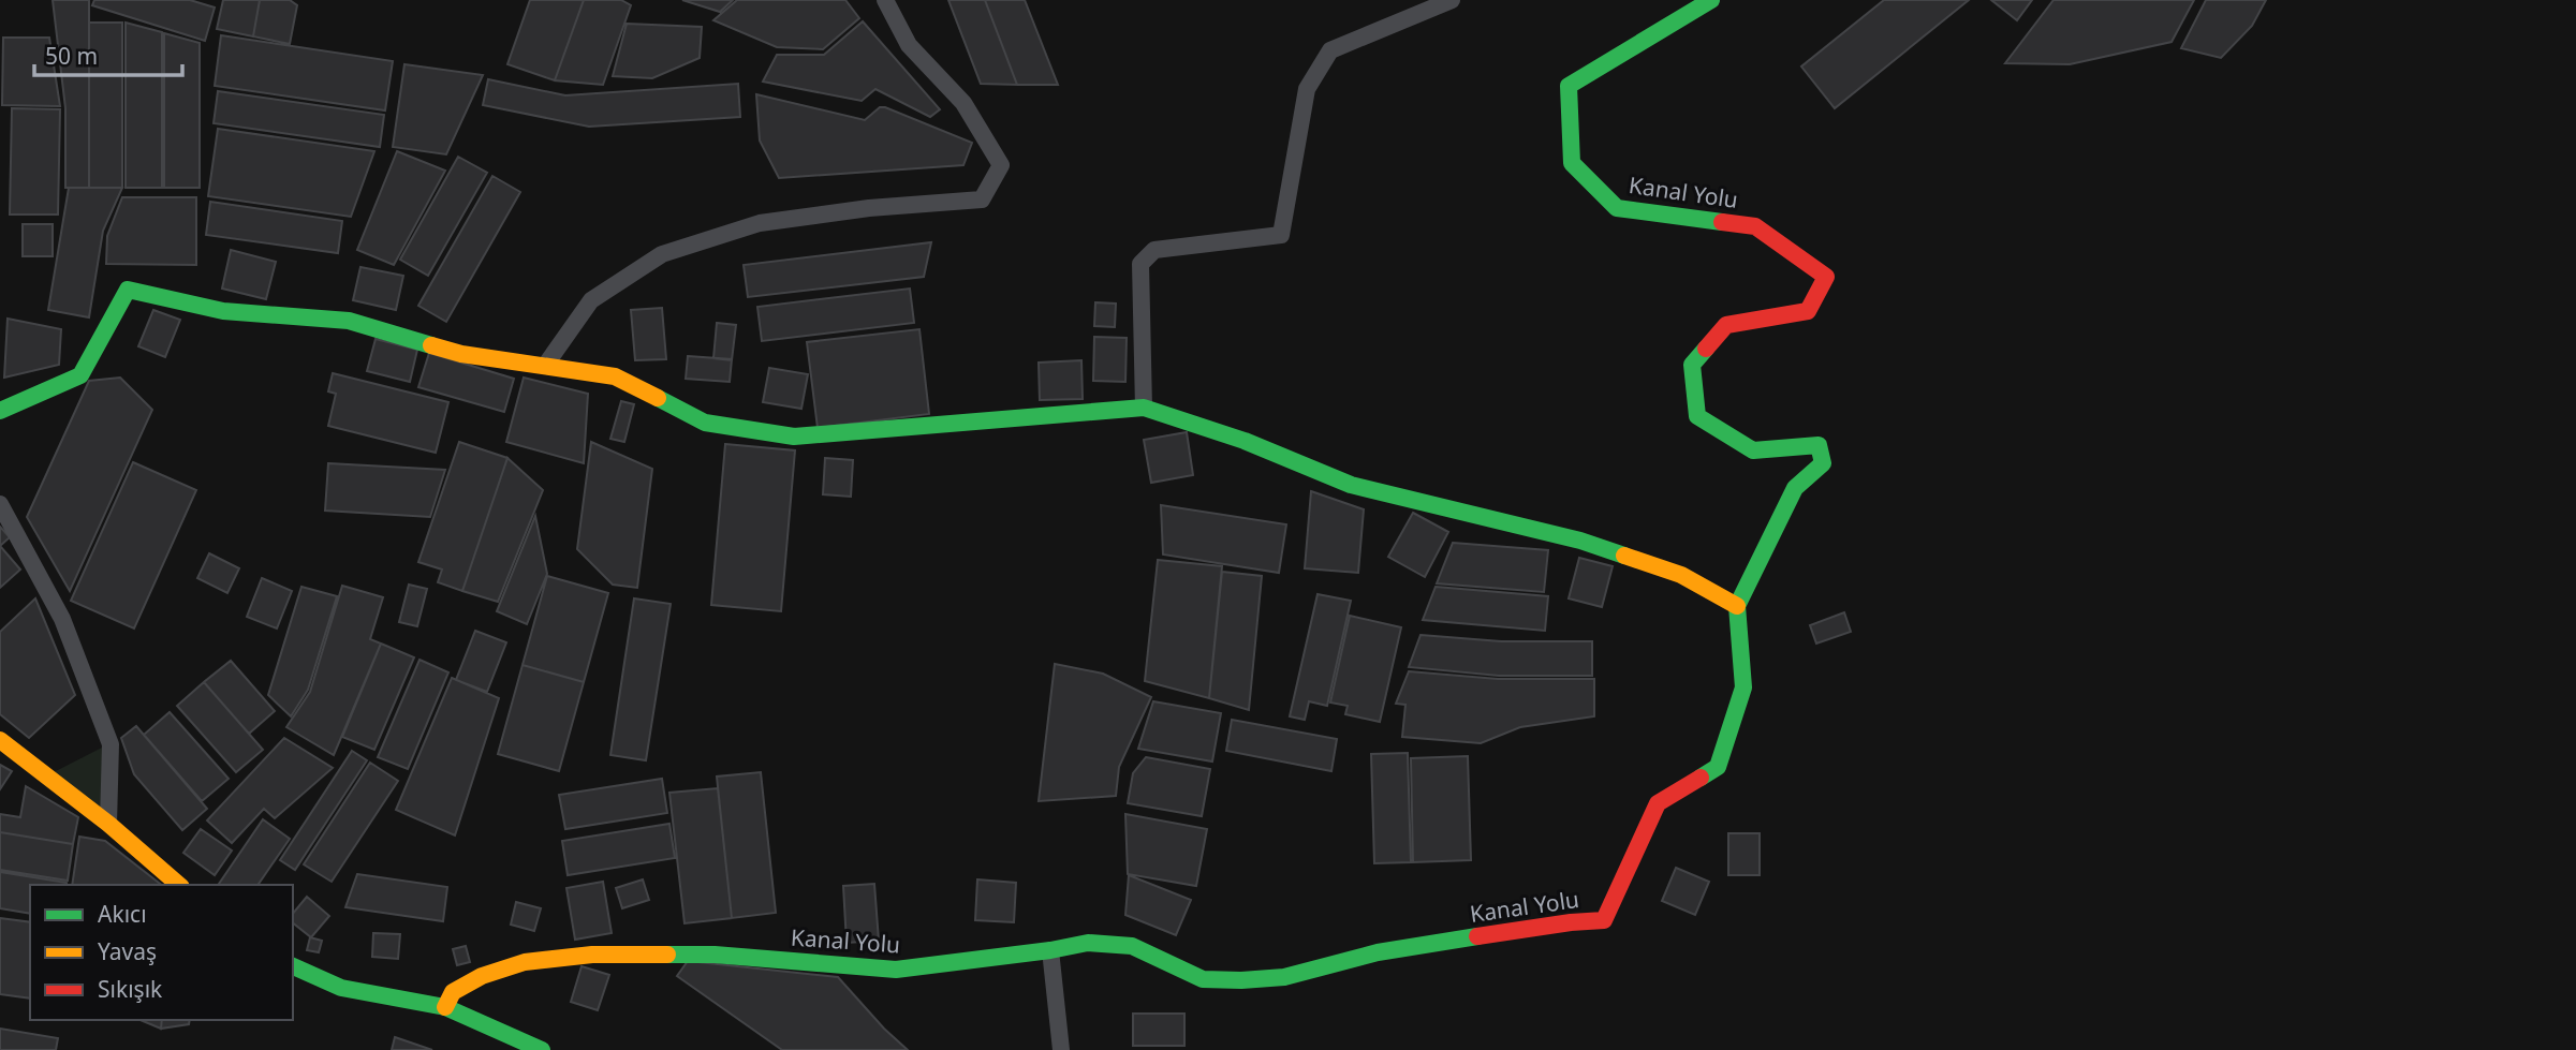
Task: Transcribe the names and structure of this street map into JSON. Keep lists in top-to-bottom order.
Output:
{
  "streets": {
    "street": ["Kanal Yolu"]
  },
  "legend": ["Akıcı", "Yavaş", "Sıkışık"],
  "scale_bar": "50 m"
}
